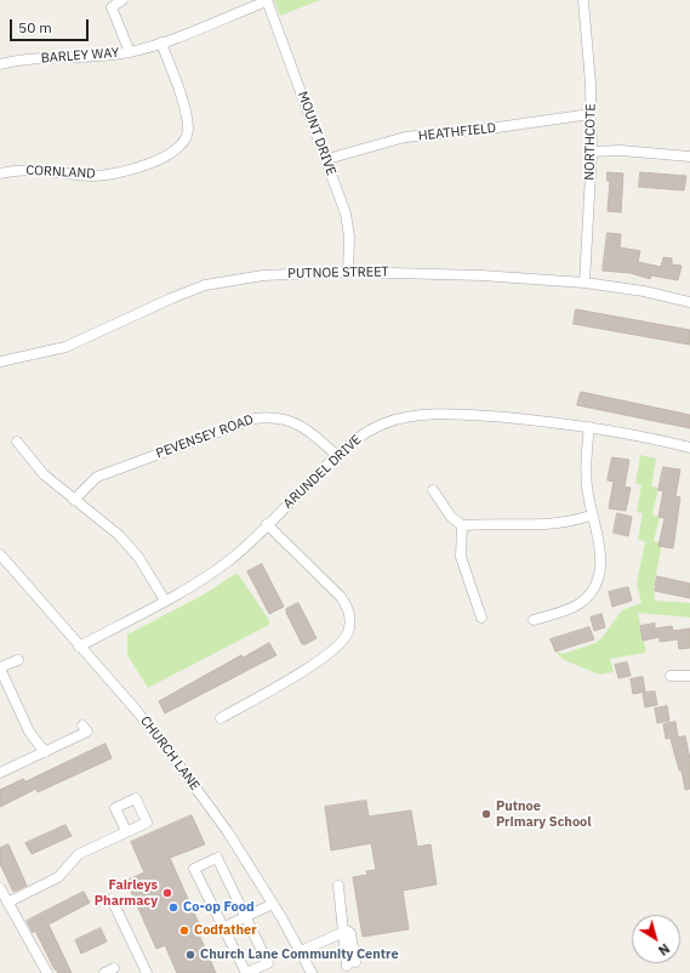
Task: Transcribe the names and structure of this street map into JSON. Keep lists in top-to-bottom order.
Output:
{
  "streets": {
    "street": [
      "BARLEY WAY",
      "HEATHFIELD",
      "MOUNT DRIVE",
      "NORTHCOTE",
      "CORNLAND",
      "PUTNOE STREET",
      "PEVENSEY ROAD",
      "ARUNDEL DRIVE",
      "CHURCH LANE"
    ]
  },
  "crossings": [
    ["BARLEY WAY", "MOUNT DRIVE"],
    ["BARLEY WAY", "CORNLAND"],
    ["HEATHFIELD", "MOUNT DRIVE"],
    ["HEATHFIELD", "NORTHCOTE"],
    ["MOUNT DRIVE", "PUTNOE STREET"],
    ["NORTHCOTE", "PUTNOE STREET"],
    ["PEVENSEY ROAD", "ARUNDEL DRIVE"],
    ["ARUNDEL DRIVE", "CHURCH LANE"]
  ],
  "places": [
    "Putnoe Primary School",
    "Fairleys Pharmacy",
    "Co-op Food",
    "Codfather",
    "Church Lane Community Centre"
  ],
  "scale_bar": "50 m",
  "north": "bottom right"
}
